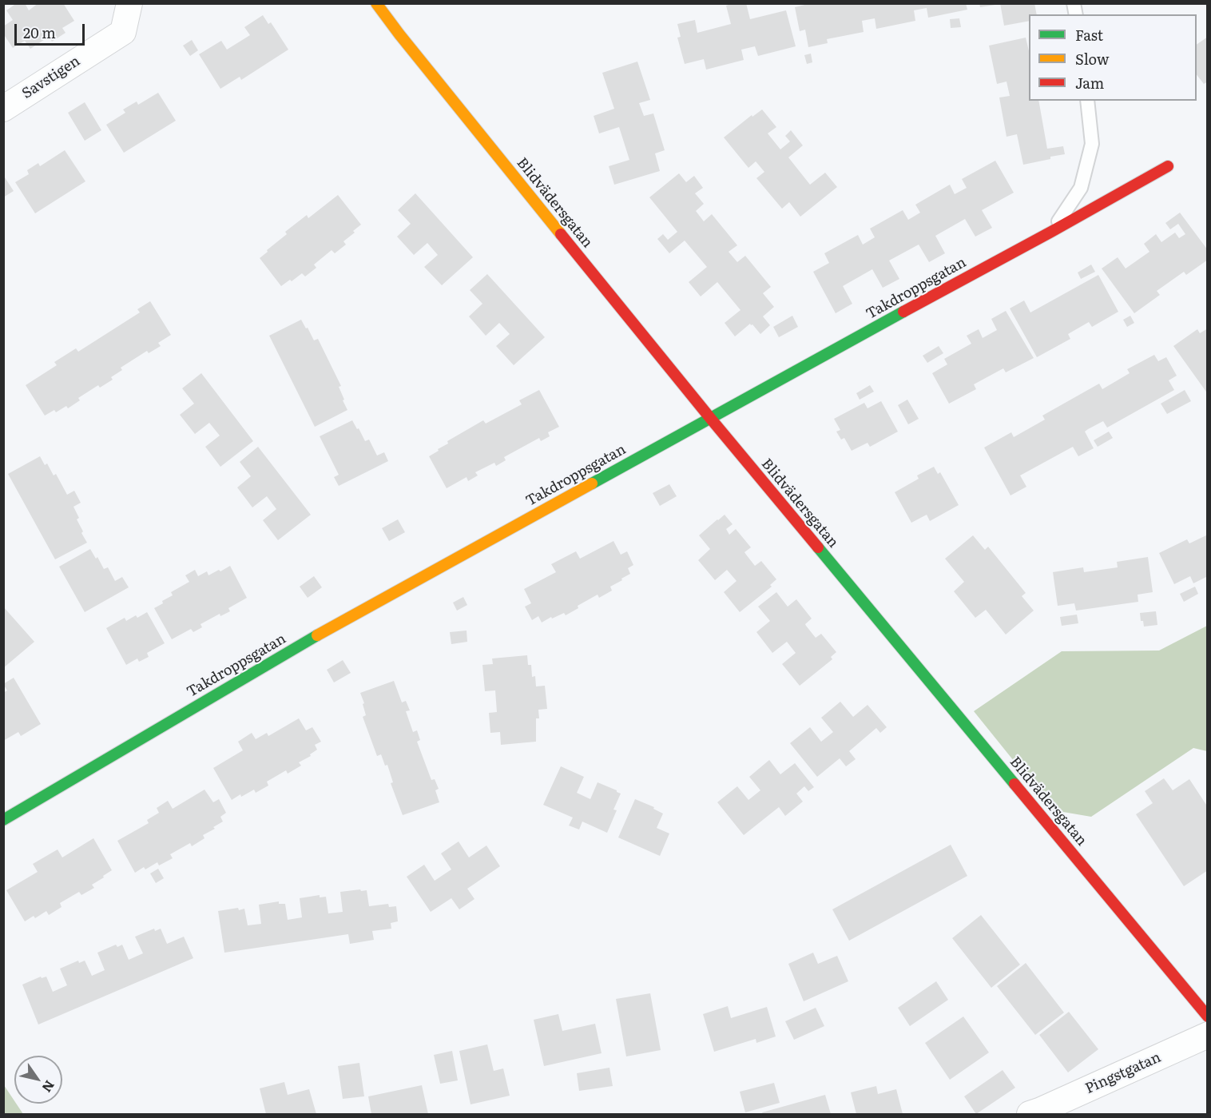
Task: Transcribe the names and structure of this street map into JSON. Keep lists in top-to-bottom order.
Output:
{
  "streets": {
    "street": [
      "Savstigen",
      "Blidvädersgatan",
      "Takdroppsgatan",
      "Pingstgatan"
    ]
  },
  "crossings": [
    ["Blidvädersgatan", "Takdroppsgatan"]
  ],
  "legend": ["Fast", "Slow", "Jam"],
  "scale_bar": "20 m",
  "north": "bottom right"
}
